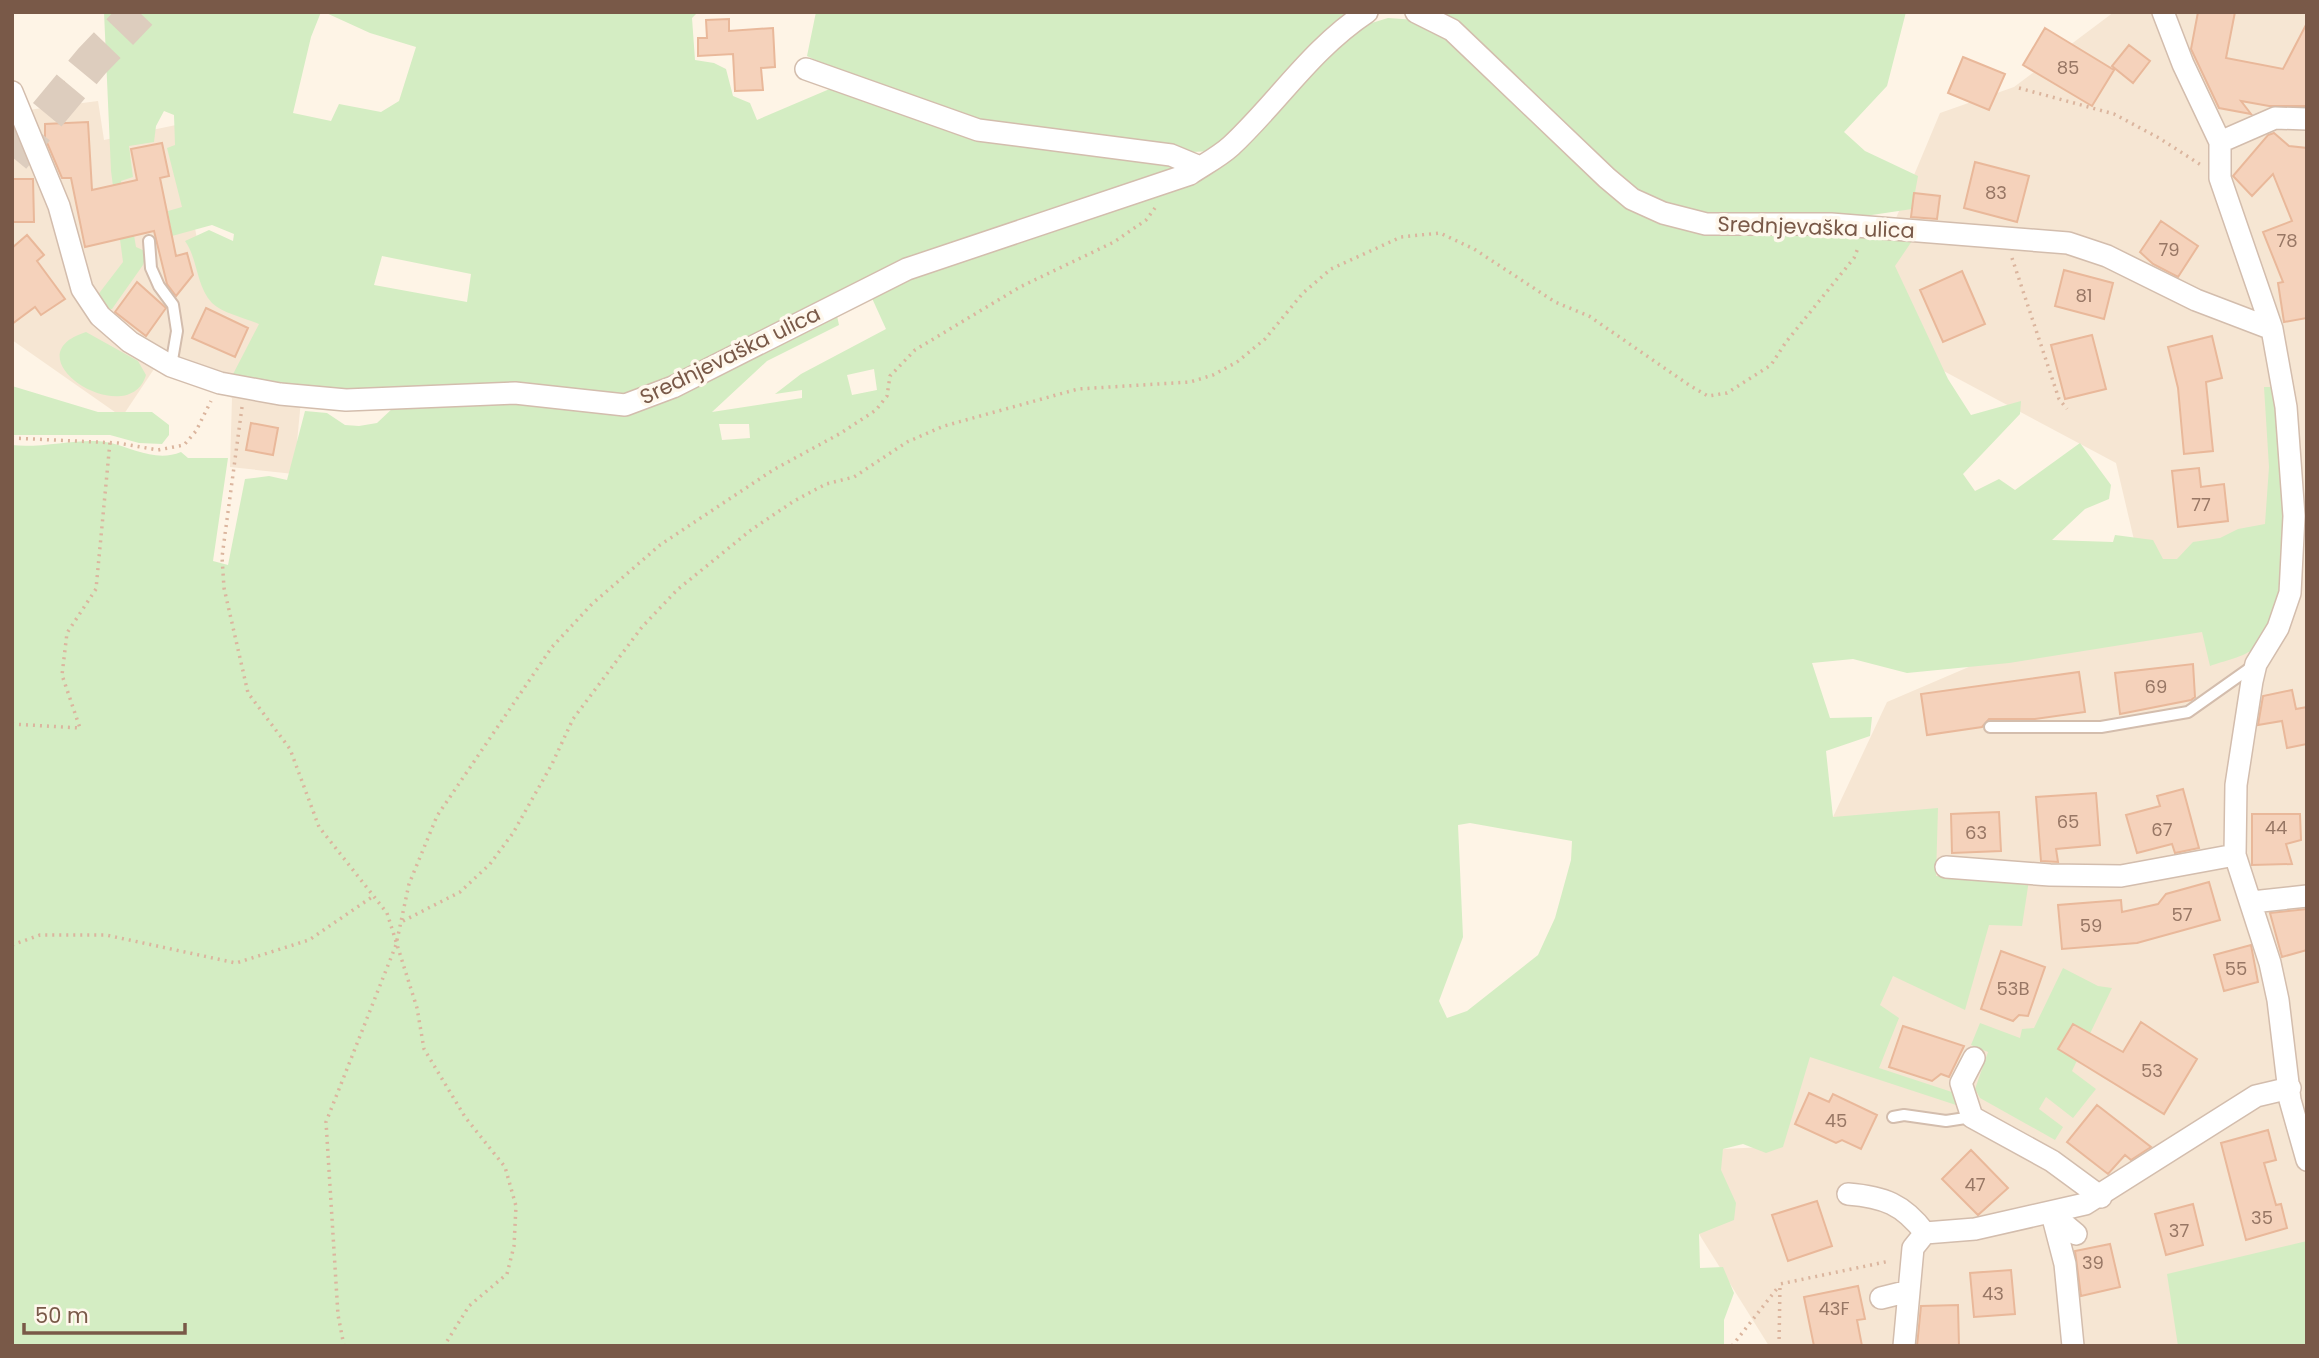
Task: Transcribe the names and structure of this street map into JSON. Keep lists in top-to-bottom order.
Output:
{
  "streets": {
    "street": ["Srednjevaška ulica"]
  },
  "house_numbers": [
    "85",
    "83",
    "78",
    "79",
    "81",
    "77",
    "69",
    "65",
    "44",
    "67",
    "63",
    "57",
    "59",
    "55",
    "53B",
    "53",
    "45",
    "47",
    "35",
    "37",
    "39",
    "43",
    "43F"
  ],
  "scale_bar": "50 m"
}
